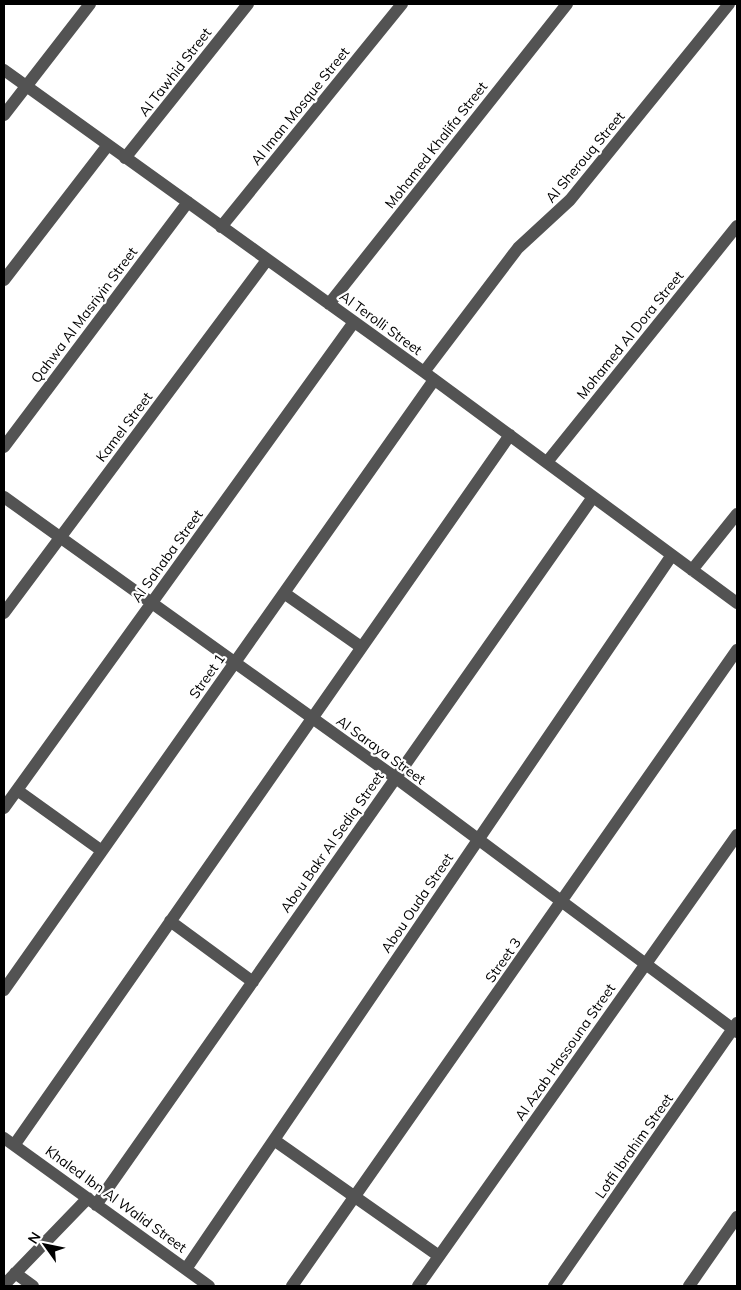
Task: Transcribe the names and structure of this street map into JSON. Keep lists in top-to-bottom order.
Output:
{
  "streets": {
    "street": [
      "Al Tawhid Street",
      "Al Iman Mosque Street",
      "Mohamed Khalifa Street",
      "Al Sherouq Street",
      "Qahwa Al Masriyin Street",
      "Al Terolli Street",
      "Mohamed Al Dora Street",
      "Kamel Street",
      "Al Sahaba Street",
      "Street 1",
      "Al Saraya Street",
      "Abou Bakr Al Sediq Street",
      "Abou Ouda Street",
      "Street 3",
      "Al Azab Hassouna Street",
      "Lotfi Ibrahim Street",
      "Khaled Ibn Al Walid Street"
    ]
  },
  "crossings": [
    ["Al Tawhid Street", "Al Terolli Street"],
    ["Al Iman Mosque Street", "Al Terolli Street"],
    ["Mohamed Khalifa Street", "Al Terolli Street"],
    ["Al Sherouq Street", "Al Terolli Street"],
    ["Al Sherouq Street", "Street 1"],
    ["Qahwa Al Masriyin Street", "Al Terolli Street"],
    ["Al Terolli Street", "Mohamed Al Dora Street"],
    ["Al Terolli Street", "Kamel Street"],
    ["Al Terolli Street", "Al Sahaba Street"],
    ["Al Terolli Street", "Street 1"],
    ["Al Terolli Street", "Abou Bakr Al Sediq Street"],
    ["Al Terolli Street", "Abou Ouda Street"],
    ["Kamel Street", "Al Saraya Street"],
    ["Al Sahaba Street", "Al Saraya Street"],
    ["Street 1", "Al Saraya Street"],
    ["Al Saraya Street", "Abou Bakr Al Sediq Street"],
    ["Al Saraya Street", "Abou Ouda Street"],
    ["Al Saraya Street", "Street 3"],
    ["Al Saraya Street", "Al Azab Hassouna Street"],
    ["Al Saraya Street", "Lotfi Ibrahim Street"],
    ["Abou Bakr Al Sediq Street", "Khaled Ibn Al Walid Street"],
    ["Abou Ouda Street", "Khaled Ibn Al Walid Street"]
  ],
  "north": "top left"
}
